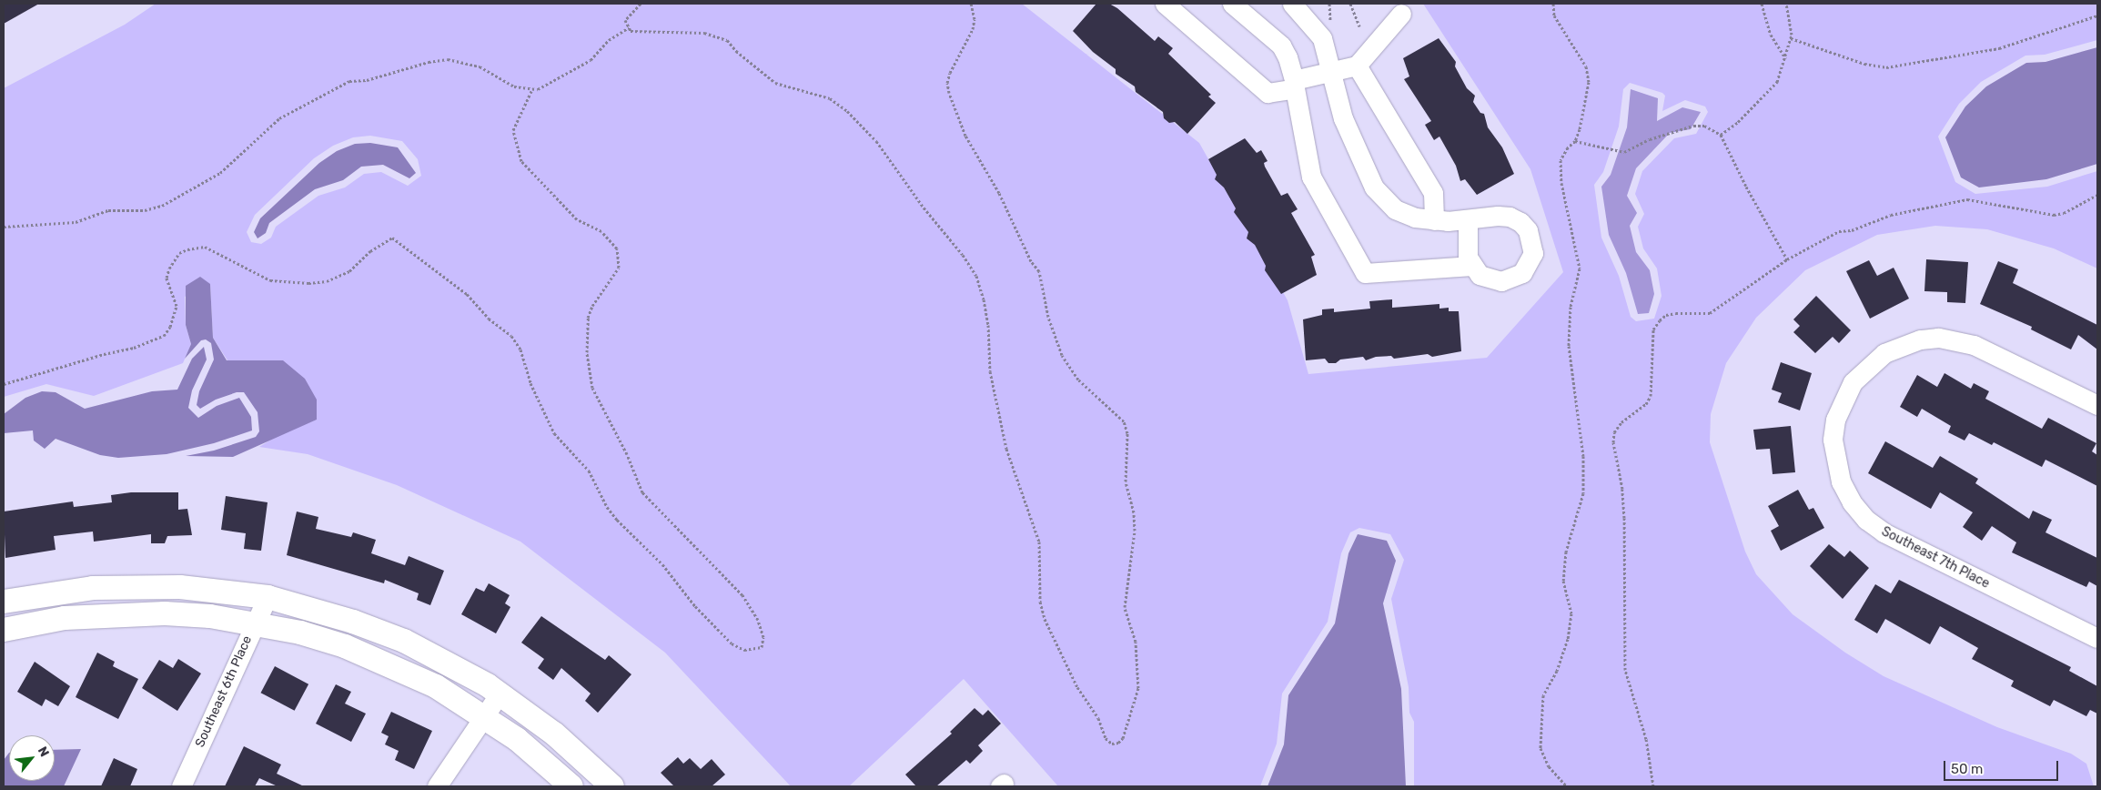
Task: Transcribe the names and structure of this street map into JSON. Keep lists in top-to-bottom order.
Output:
{
  "streets": {
    "street": ["Southeast 7th Place", "Southeast 6th Place"]
  },
  "scale_bar": "50 m",
  "north": "top right"
}
